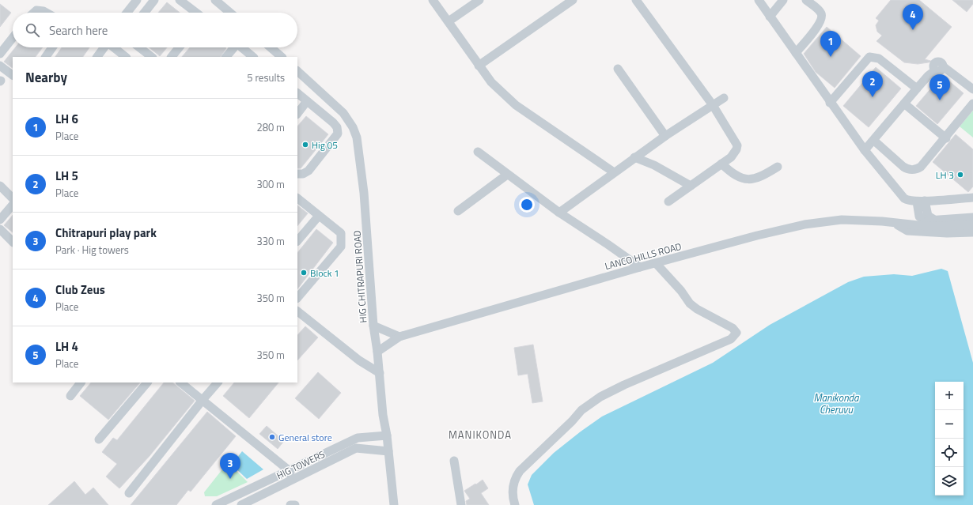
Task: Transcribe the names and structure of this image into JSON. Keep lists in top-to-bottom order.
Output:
{
  "streets": {
    "street": ["LANCO HILLS ROAD", "HIG CHITRAPURI ROAD", "HIG TOWERS"]
  },
  "crossings": [
    ["LANCO HILLS ROAD", "HIG CHITRAPURI ROAD"],
    ["HIG CHITRAPURI ROAD", "HIG TOWERS"]
  ],
  "districts": ["MANIKONDA"],
  "water": ["Manikonda Cheruvu"],
  "places": [
    "Hig 05",
    "LH 3",
    "Block 1",
    "General store"
  ],
  "page": {
    "pins": [
      "4",
      "1",
      "2",
      "5",
      "3"
    ],
    "search": "Search here",
    "heading": ["Nearby", "5 results"],
    "list": [
      {
        "mark": "1",
        "name": "LH 6",
        "note": "Place",
        "value": "280 m"
      },
      {
        "mark": "2",
        "name": "LH 5",
        "note": "Place",
        "value": "300 m"
      },
      {
        "mark": "3",
        "name": "Chitrapuri play park",
        "note": "Park · Hig towers",
        "value": "330 m"
      },
      {
        "mark": "4",
        "name": "Club Zeus",
        "note": "Place",
        "value": "350 m"
      },
      {
        "mark": "5",
        "name": "LH 4",
        "note": "Place",
        "value": "350 m"
      }
    ],
    "map_buttons": ["+", "−"]
  }
}
